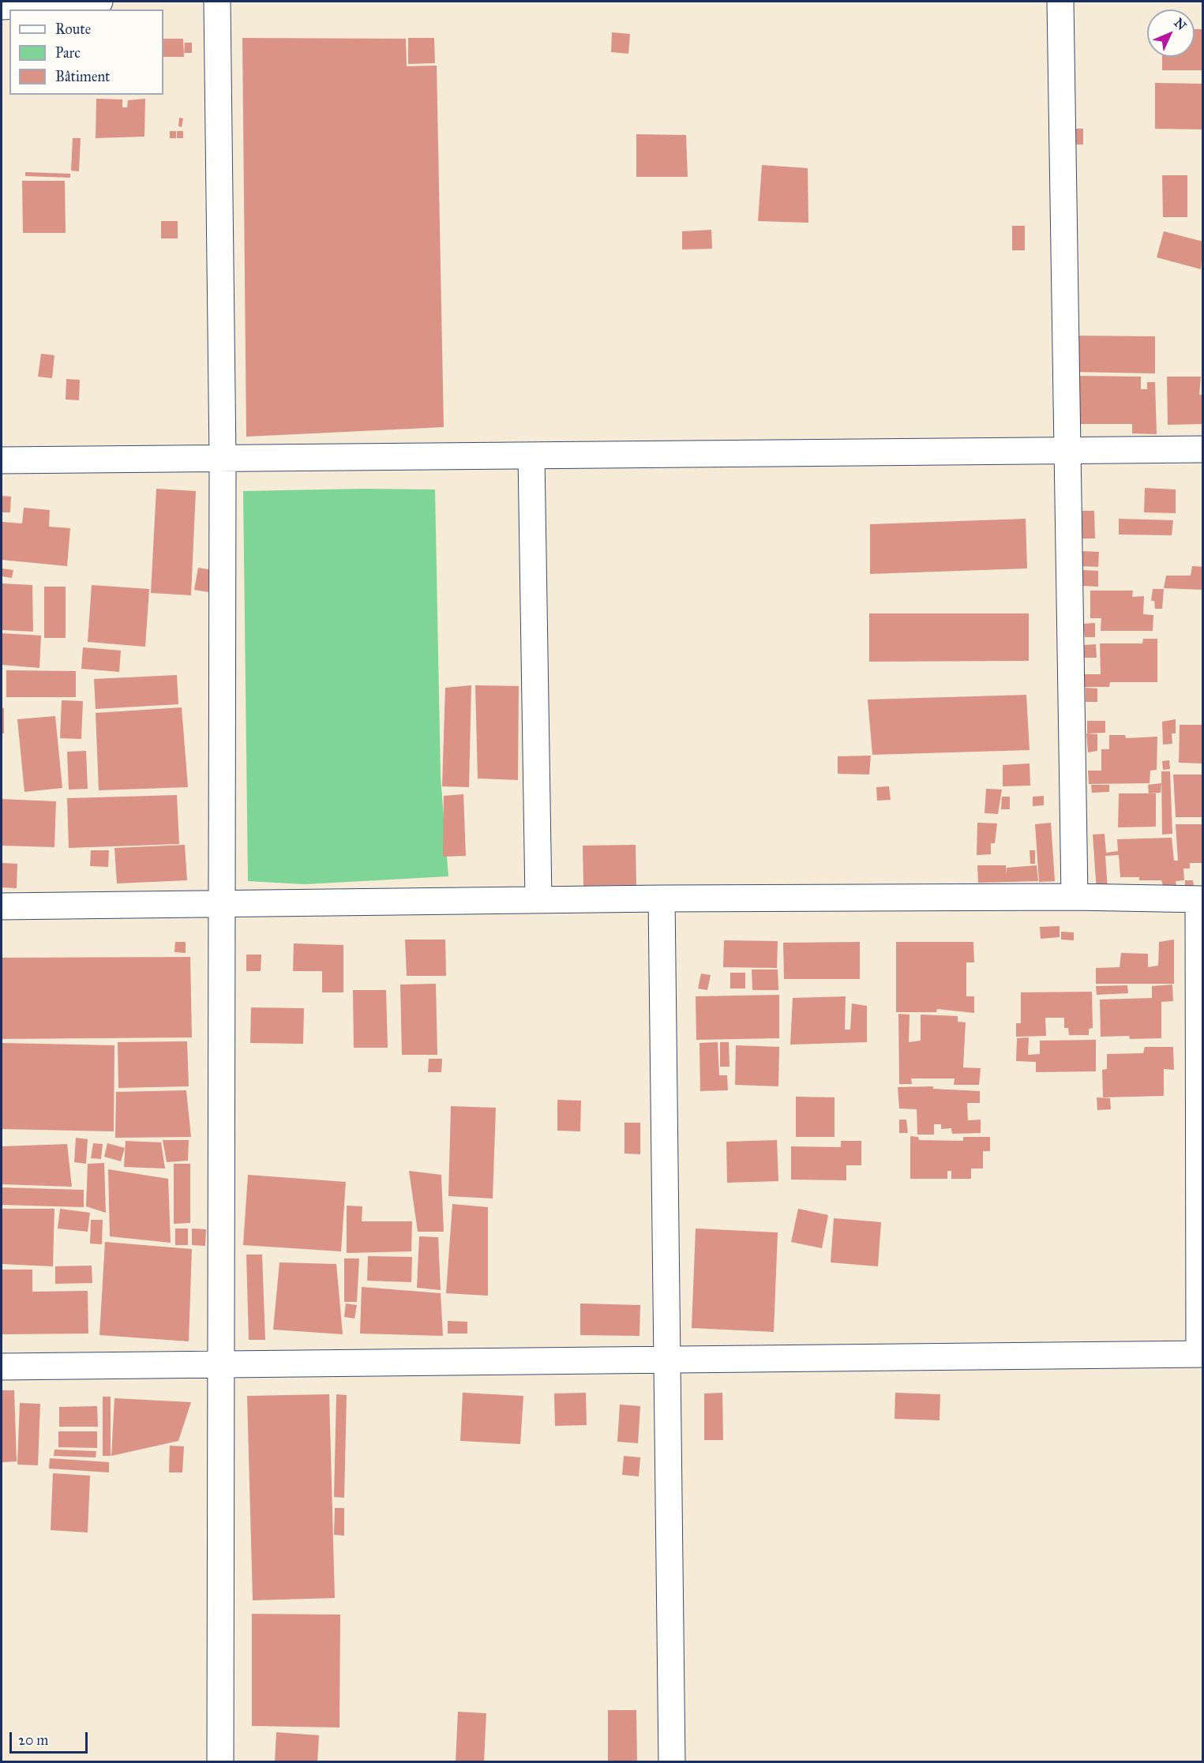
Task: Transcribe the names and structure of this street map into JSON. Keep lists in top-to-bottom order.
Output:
{
  "legend": ["Route", "Parc", "Bâtiment"],
  "scale_bar": "20 m",
  "north": "top right"
}
